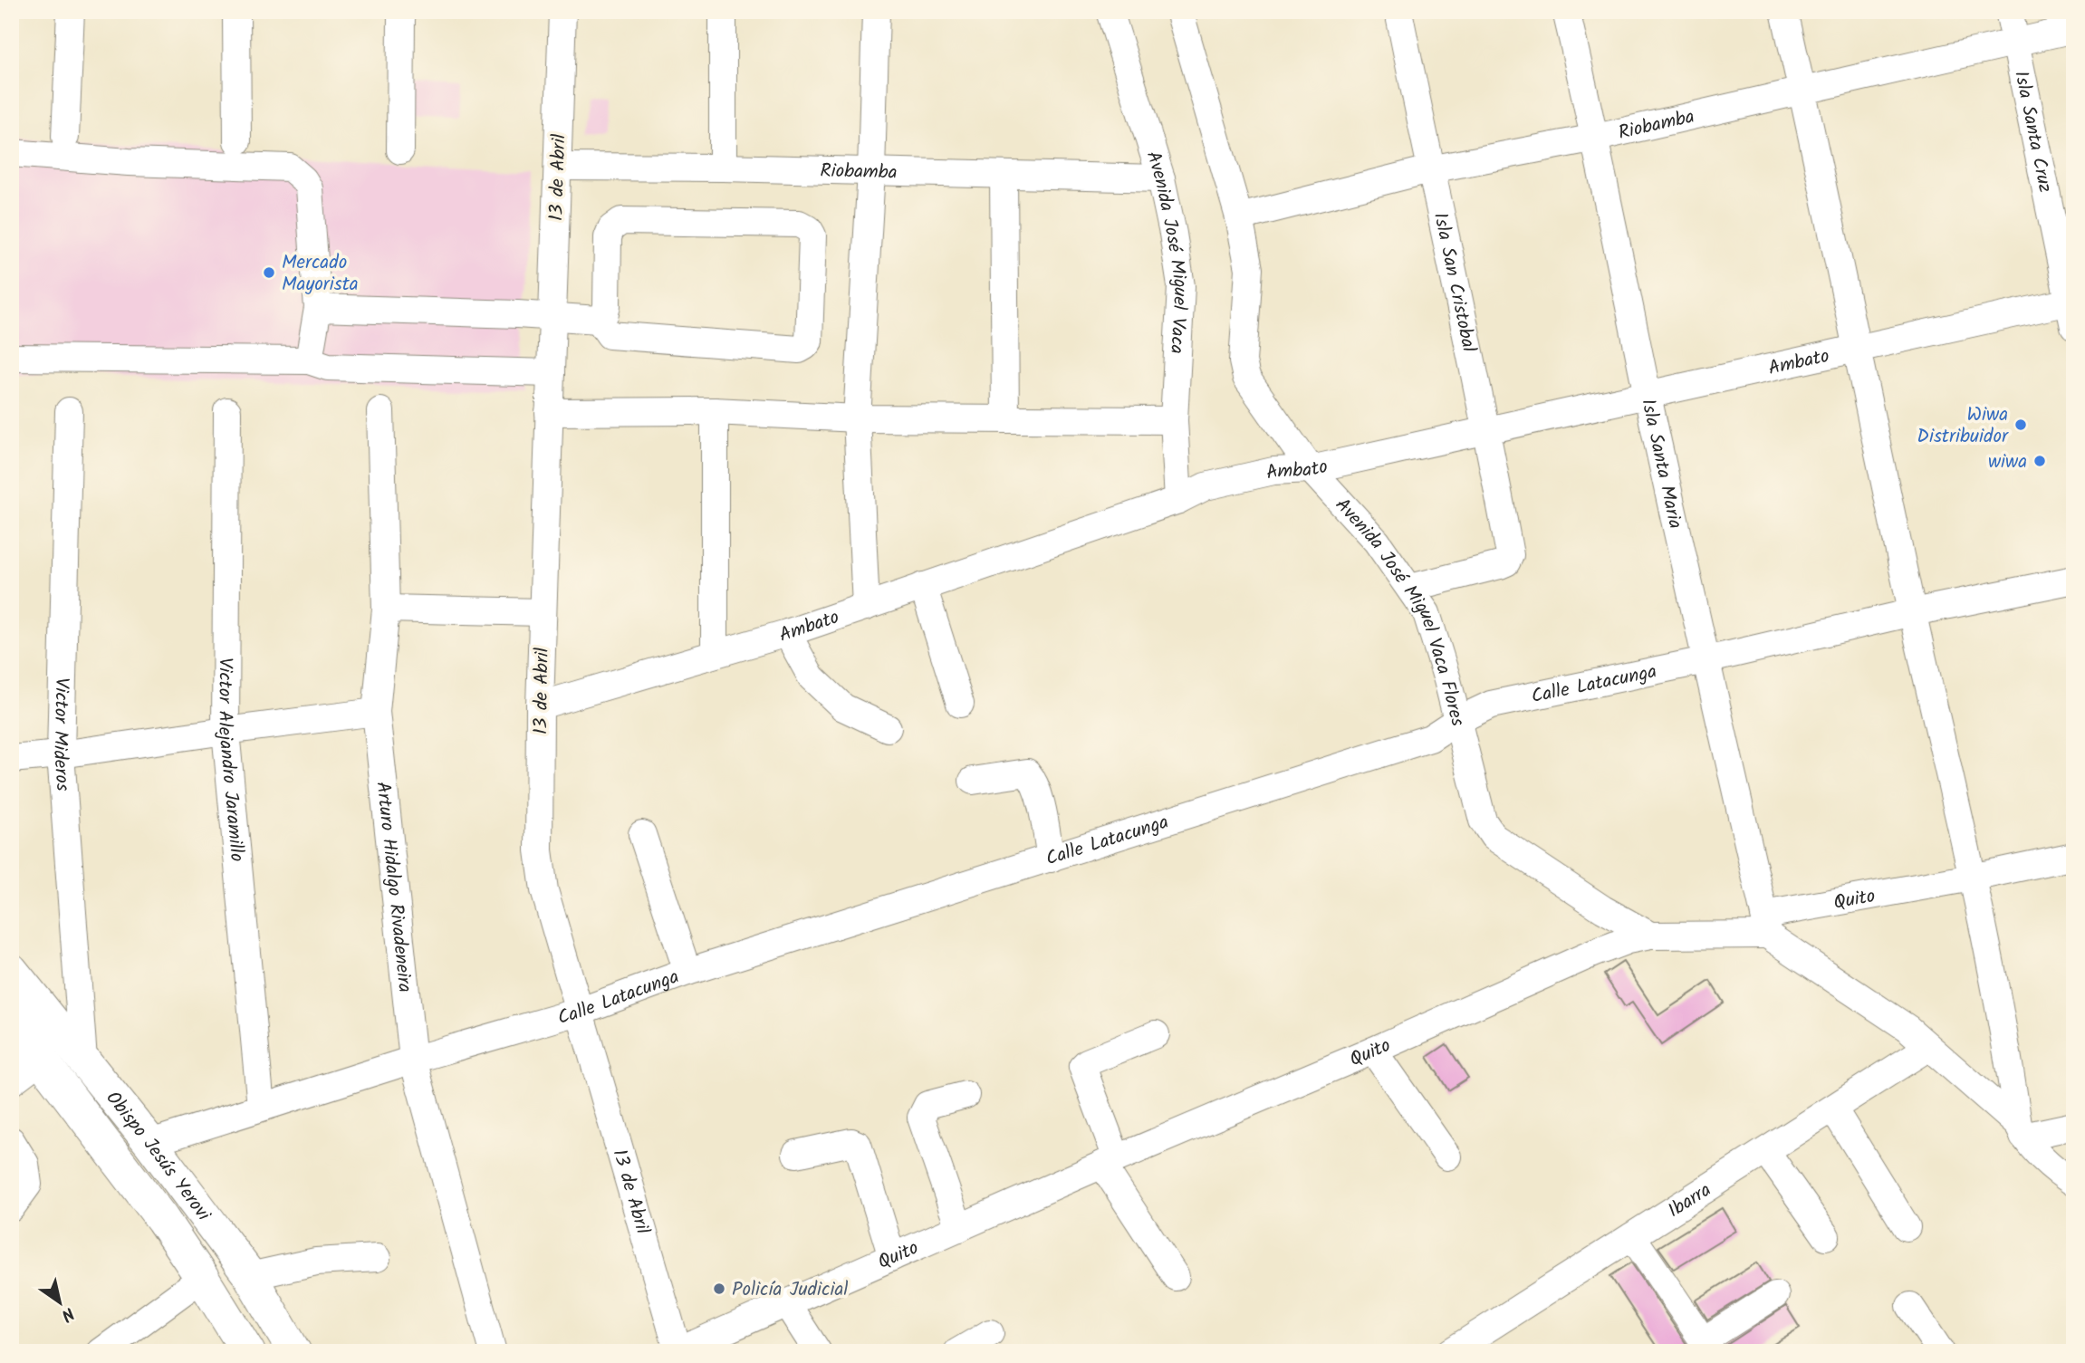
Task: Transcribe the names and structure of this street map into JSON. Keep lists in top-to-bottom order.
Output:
{
  "streets": {
    "main road": ["Obispo Jesús Yerovi"],
    "street": [
      "Riobamba",
      "Isla Santa Cruz",
      "13 de Abril",
      "Avenida José Miguel Vaca",
      "Isla San Cristobal",
      "Ambato",
      "Isla Santa Maria",
      "Avenida José Miguel Vaca Flores",
      "Calle Latacunga",
      "Victor Mideros",
      "Victor Alejandro Jaramillo",
      "Arturo Hidalgo Rivadeneira",
      "Quito",
      "Ibarra"
    ]
  },
  "crossings": [
    ["Riobamba", "Isla Santa Cruz"],
    ["Riobamba", "13 de Abril"],
    ["Riobamba", "Avenida José Miguel Vaca"],
    ["Riobamba", "Isla San Cristobal"],
    ["Riobamba", "Isla Santa Maria"],
    ["Riobamba", "Avenida José Miguel Vaca Flores"],
    ["Isla Santa Cruz", "Ambato"],
    ["13 de Abril", "Ambato"],
    ["13 de Abril", "Calle Latacunga"],
    ["13 de Abril", "Quito"],
    ["Avenida José Miguel Vaca", "Ambato"],
    ["Isla San Cristobal", "Ambato"],
    ["Isla San Cristobal", "Avenida José Miguel Vaca Flores"],
    ["Ambato", "Isla Santa Maria"],
    ["Ambato", "Avenida José Miguel Vaca Flores"],
    ["Isla Santa Maria", "Calle Latacunga"],
    ["Isla Santa Maria", "Quito"],
    ["Avenida José Miguel Vaca Flores", "Calle Latacunga"],
    ["Avenida José Miguel Vaca Flores", "Quito"],
    ["Calle Latacunga", "Victor Alejandro Jaramillo"],
    ["Calle Latacunga", "Arturo Hidalgo Rivadeneira"],
    ["Calle Latacunga", "Obispo Jesús Yerovi"],
    ["Victor Mideros", "Obispo Jesús Yerovi"]
  ],
  "places": [
    "Mercado Mayorista",
    "Wiwa Distribuidor",
    "wiwa",
    "Policía Judicial"
  ],
  "north": "bottom right"
}
